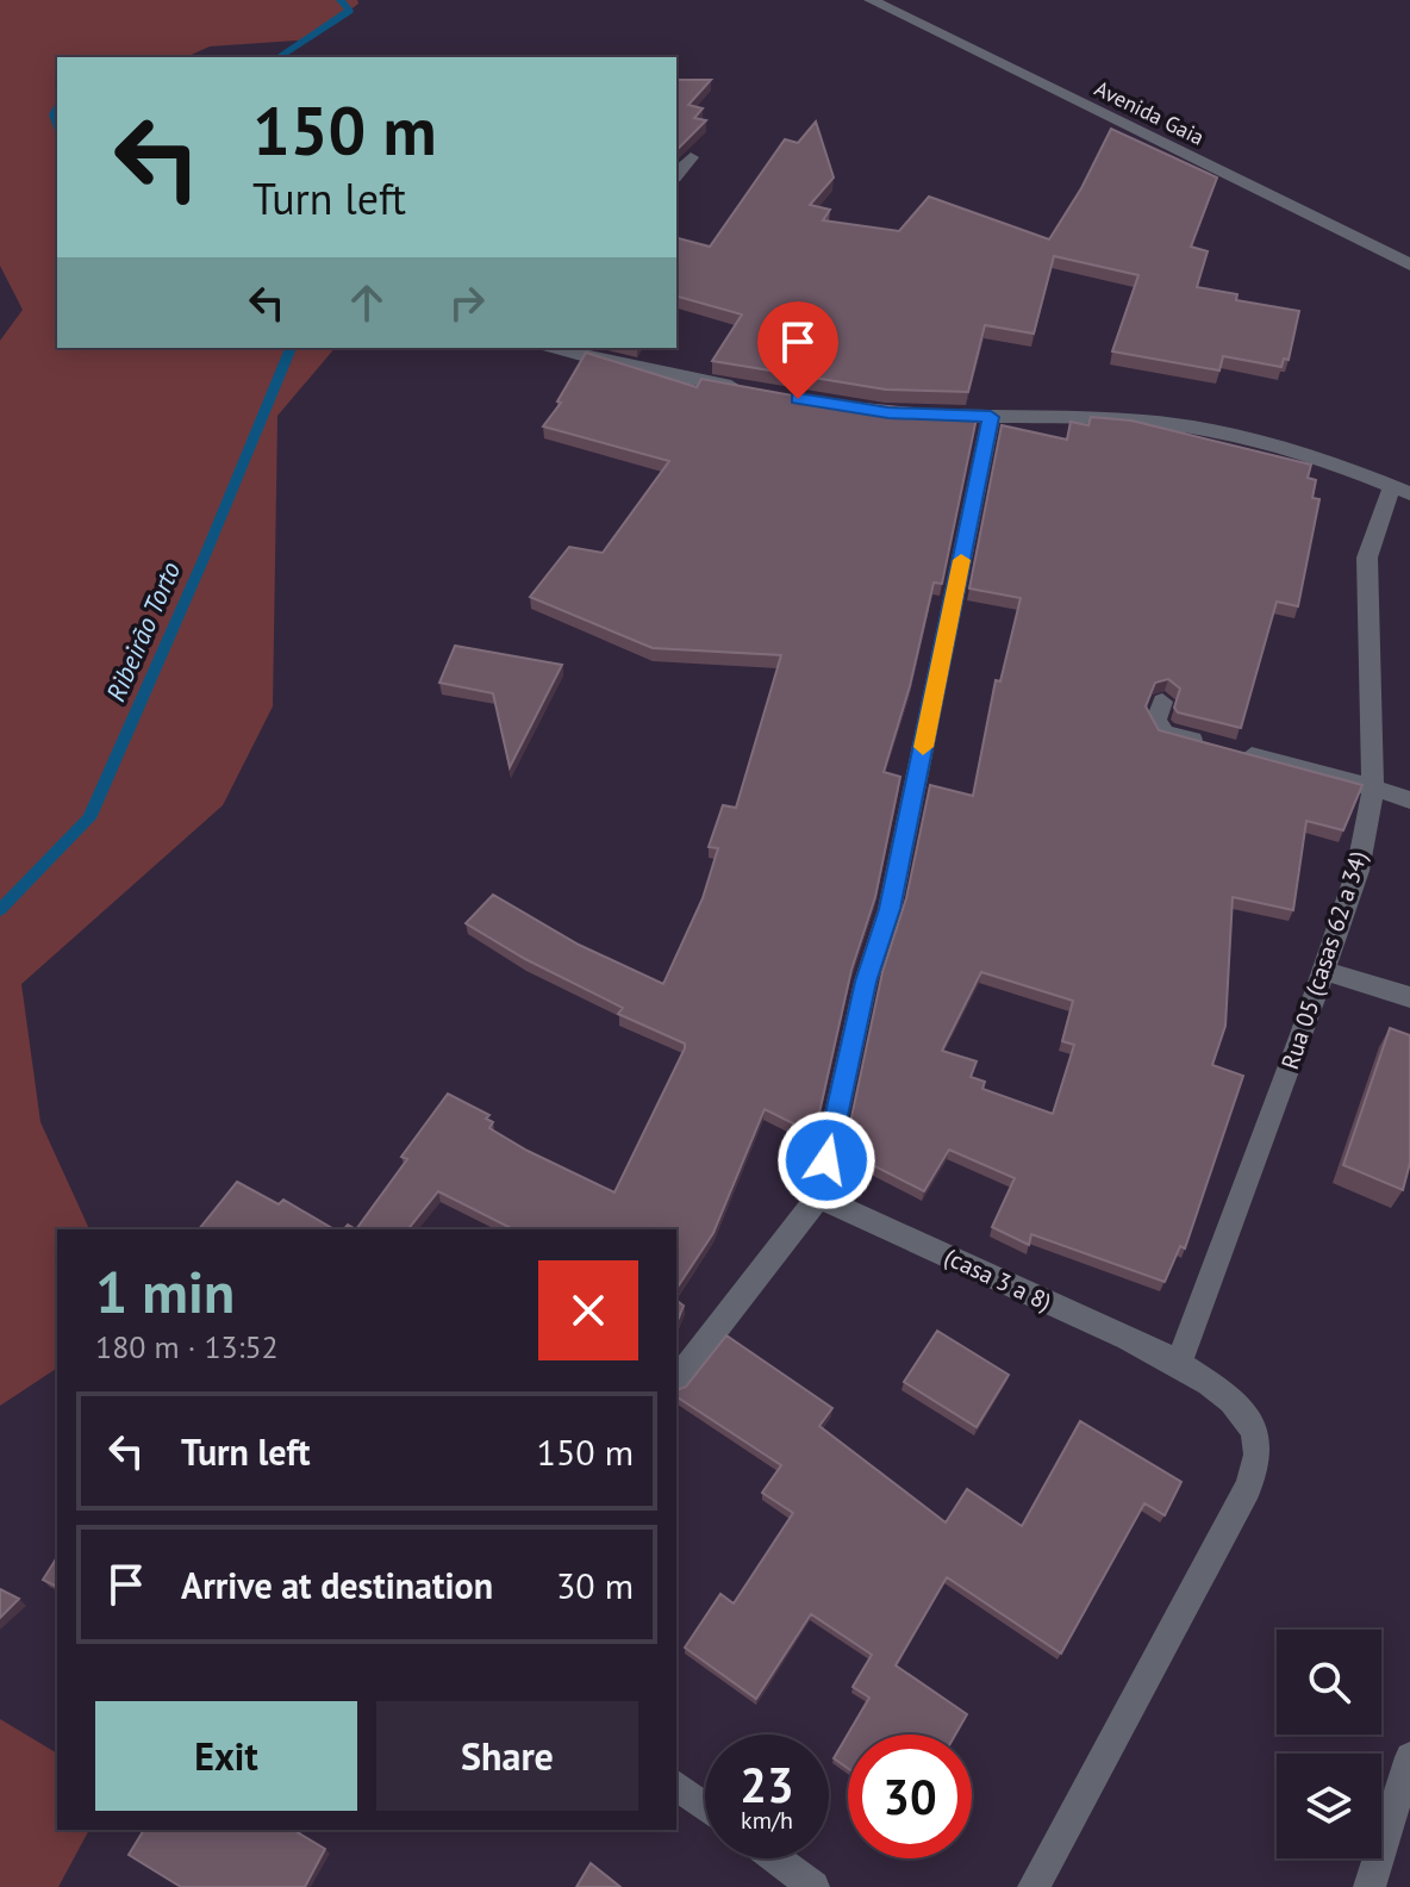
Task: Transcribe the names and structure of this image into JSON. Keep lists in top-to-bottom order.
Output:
{
  "streets": {
    "street": ["Avenida Gaia", "Rua 05 (casas 62 a 34)", "(casa 3 a 8)"]
  },
  "crossings": [
    ["Rua 05 (casas 62 a 34)", "(casa 3 a 8)"]
  ],
  "water": ["Ribeirão Torto"],
  "page": {
    "turn": ["150 m", "Turn left"],
    "heading": ["1 min", "180 m · 13:52"],
    "list": [
      {
        "name": "Turn left",
        "value": "150 m"
      },
      {
        "name": "Arrive at destination",
        "value": "30 m"
      }
    ],
    "buttons": ["Exit", "Share"],
    "speed": "23 km/h",
    "limit": "30"
  }
}
